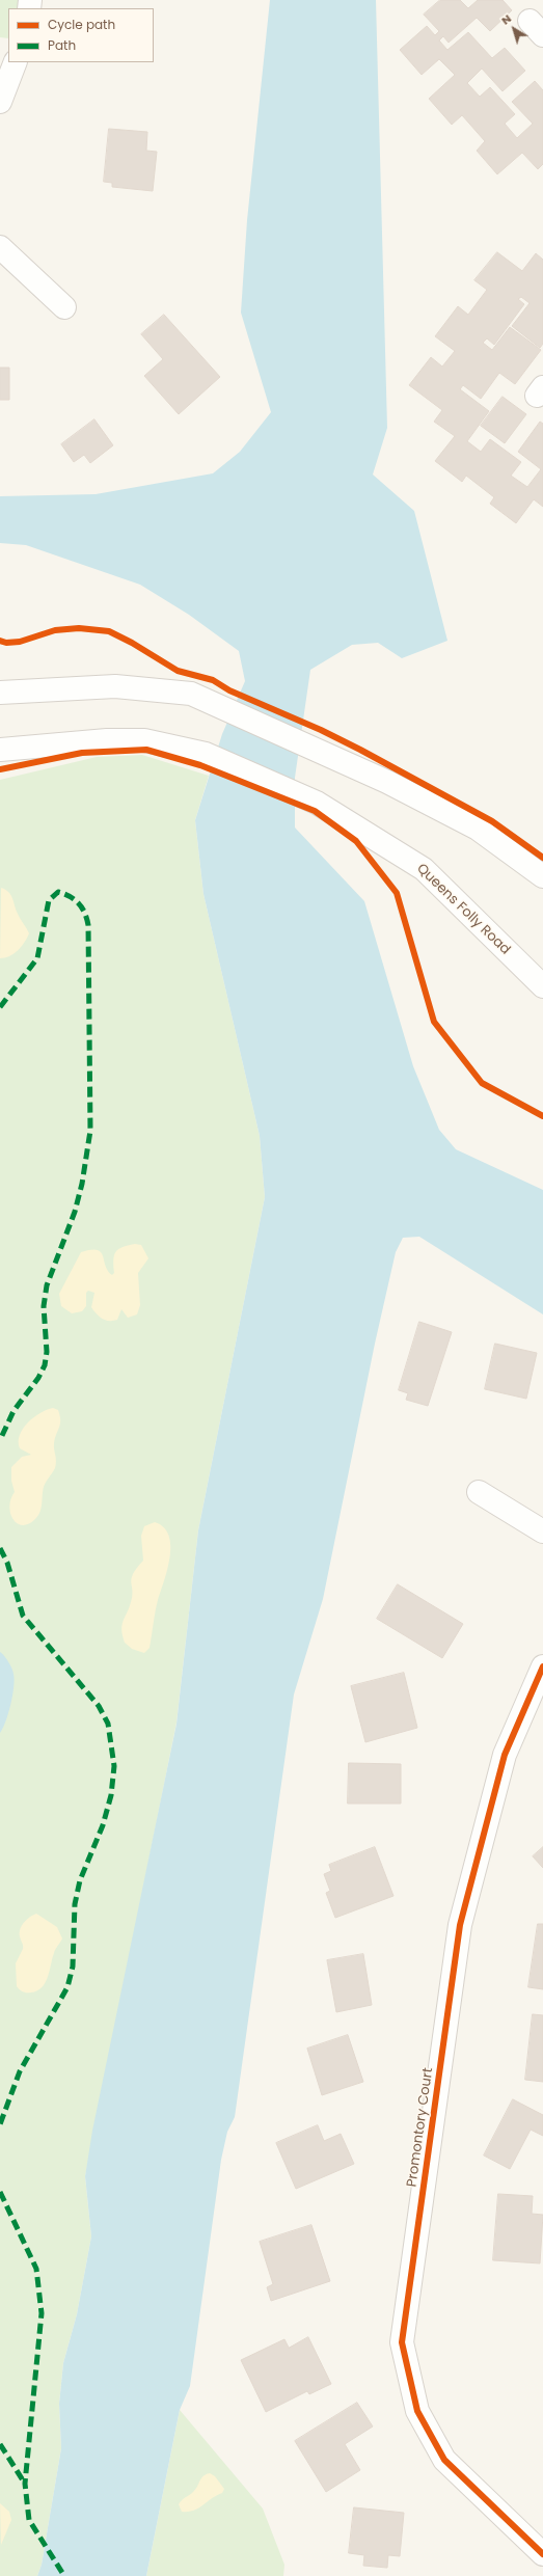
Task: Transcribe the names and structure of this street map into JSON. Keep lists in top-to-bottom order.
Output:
{
  "streets": {
    "street": ["Queens Folly Road", "Promontory Court"]
  },
  "legend": ["Cycle path", "Path"],
  "north": "top left"
}
